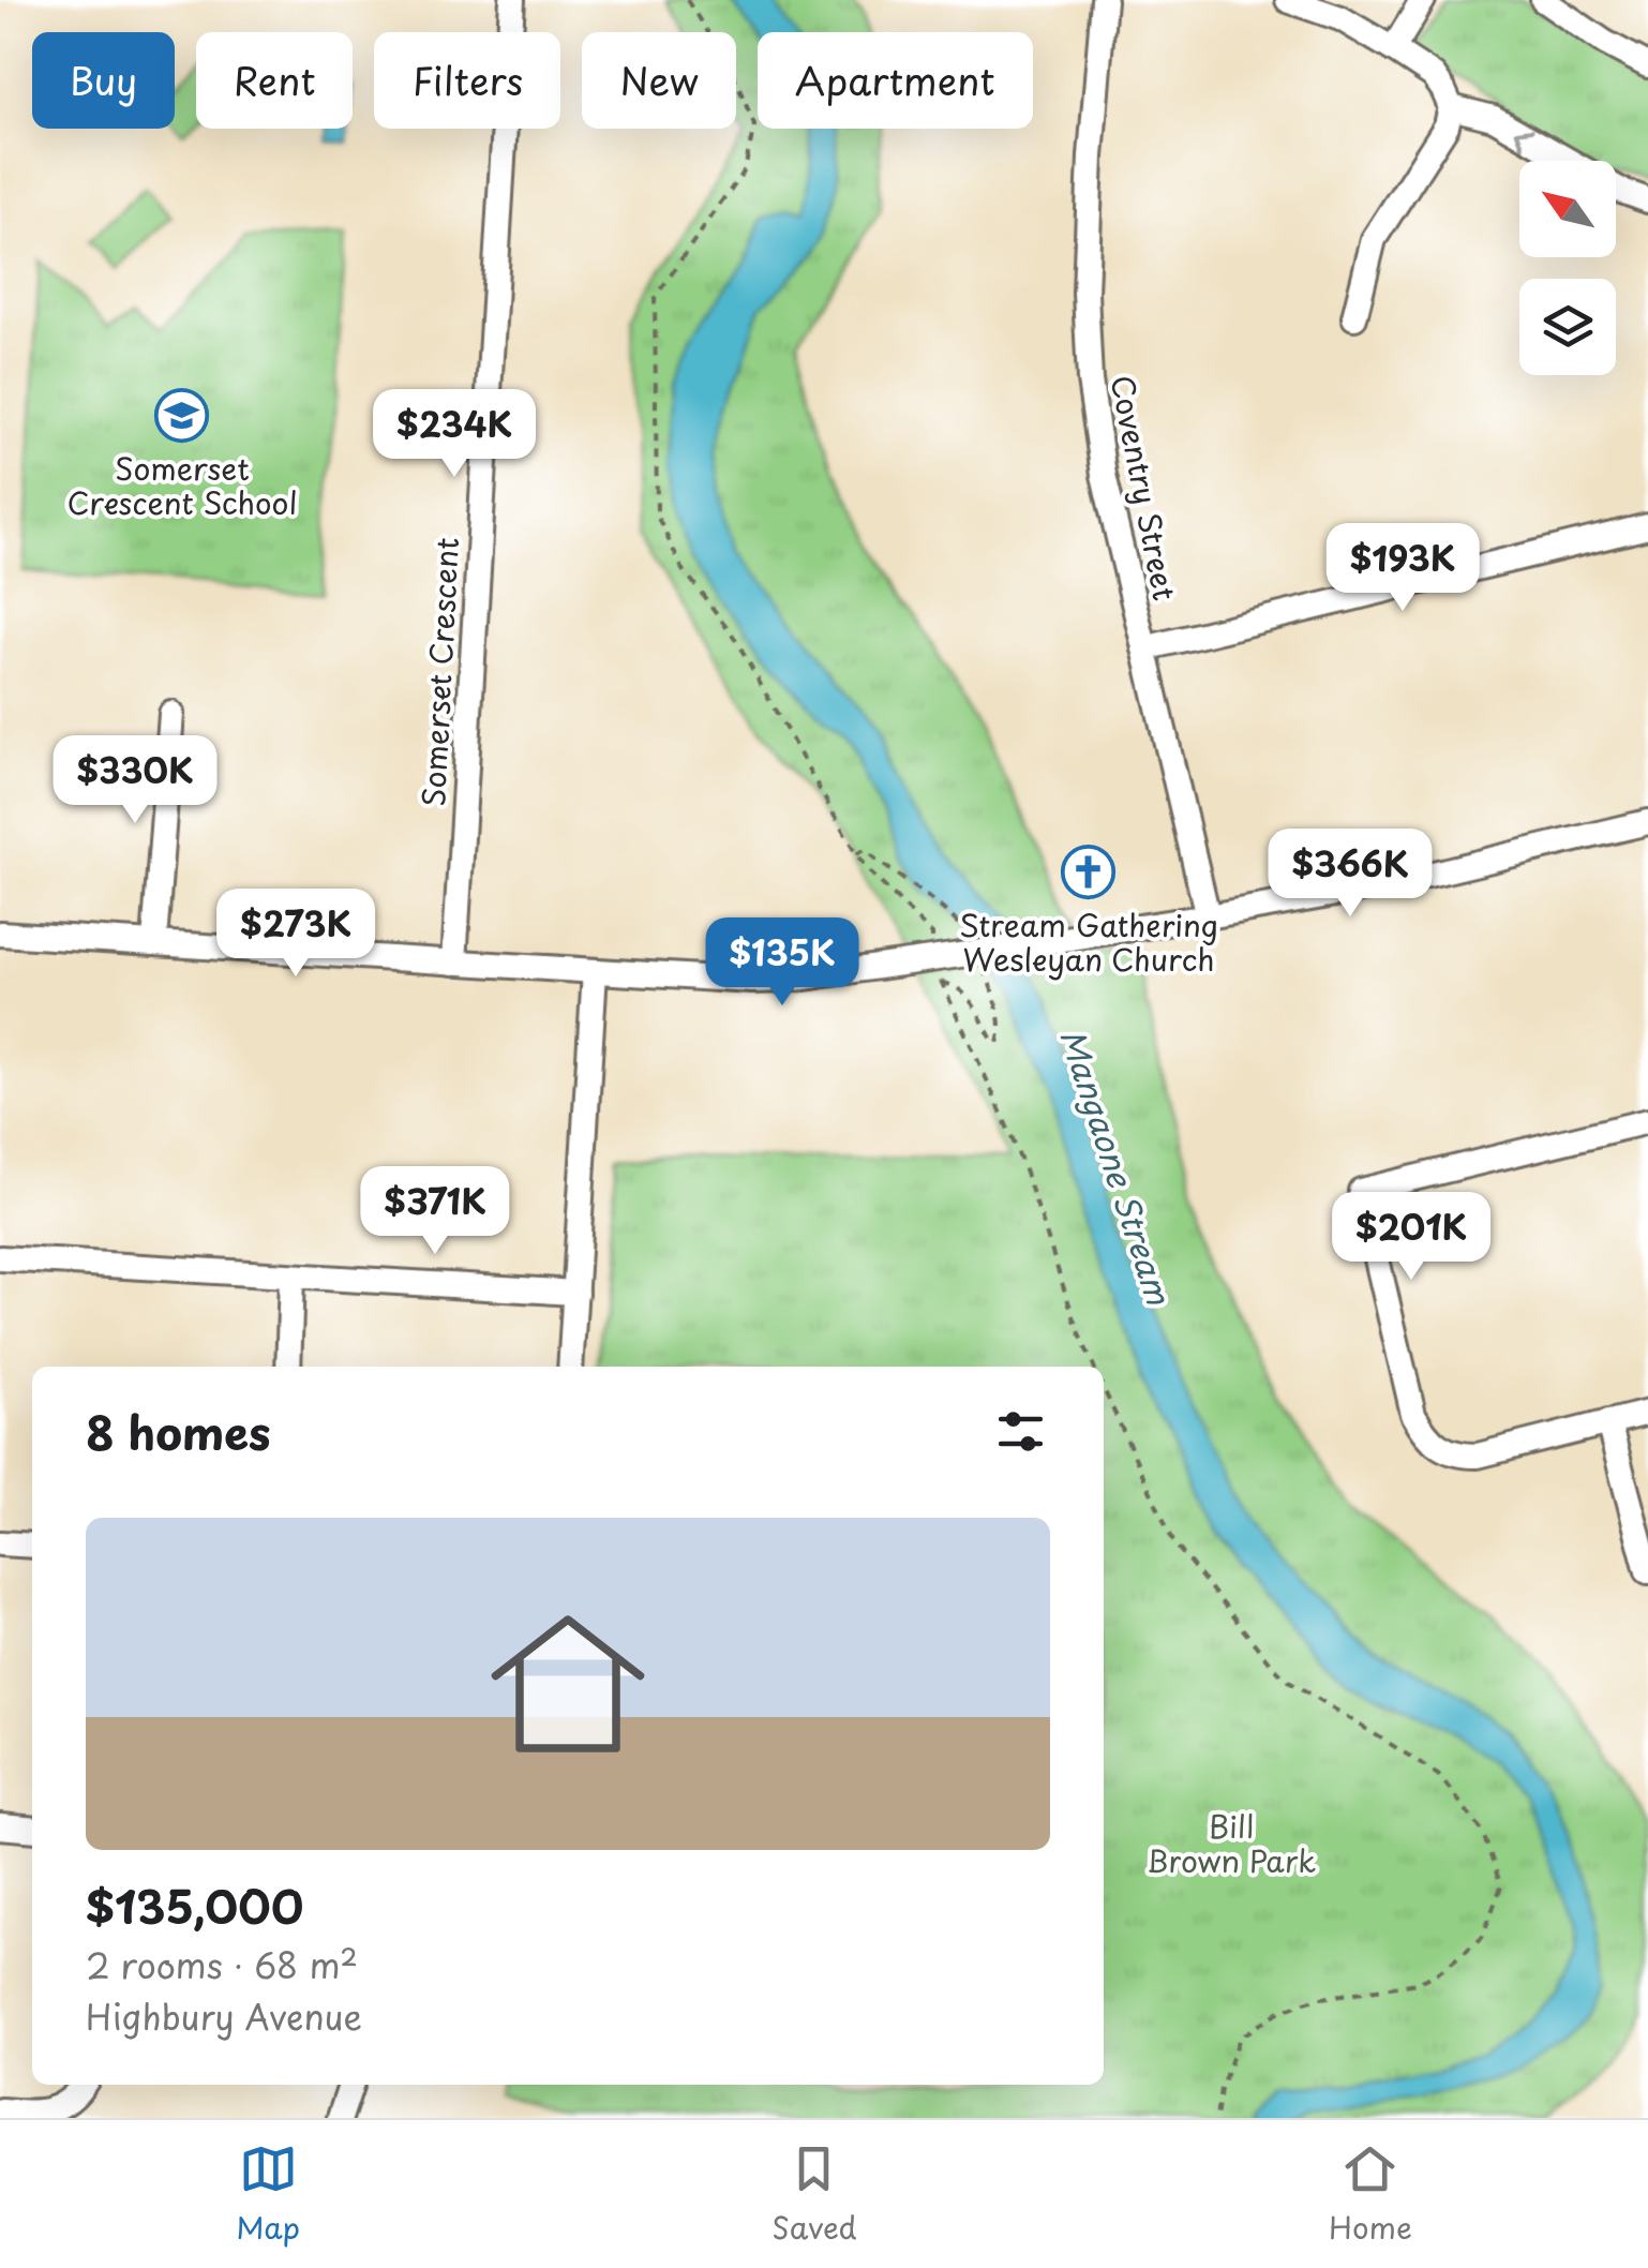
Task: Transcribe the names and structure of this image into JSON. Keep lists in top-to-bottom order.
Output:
{
  "streets": {
    "street": ["Coventry Street", "Somerset Crescent"]
  },
  "water": ["Mangaone Stream"],
  "parks": ["Bill Brown Park"],
  "places": {
    "school or university": ["Somerset Crescent School"],
    "church": ["Stream Gathering Wesleyan Church"]
  },
  "north": "top left",
  "page": {
    "chip": [
      "Buy",
      "Rent",
      "Filters",
      "New",
      "Apartment"
    ],
    "price": [
      "$234K",
      "$193K",
      "$330K",
      "$366K",
      "$273K",
      "$135K",
      "$371K",
      "$201K"
    ],
    "heading": "8 homes",
    "list": [
      {
        "name": "$135,000",
        "note": "2 rooms · 68 m² · Highbury Avenue"
      }
    ],
    "tabs": ["Map", "Saved", "Home"]
  }
}
